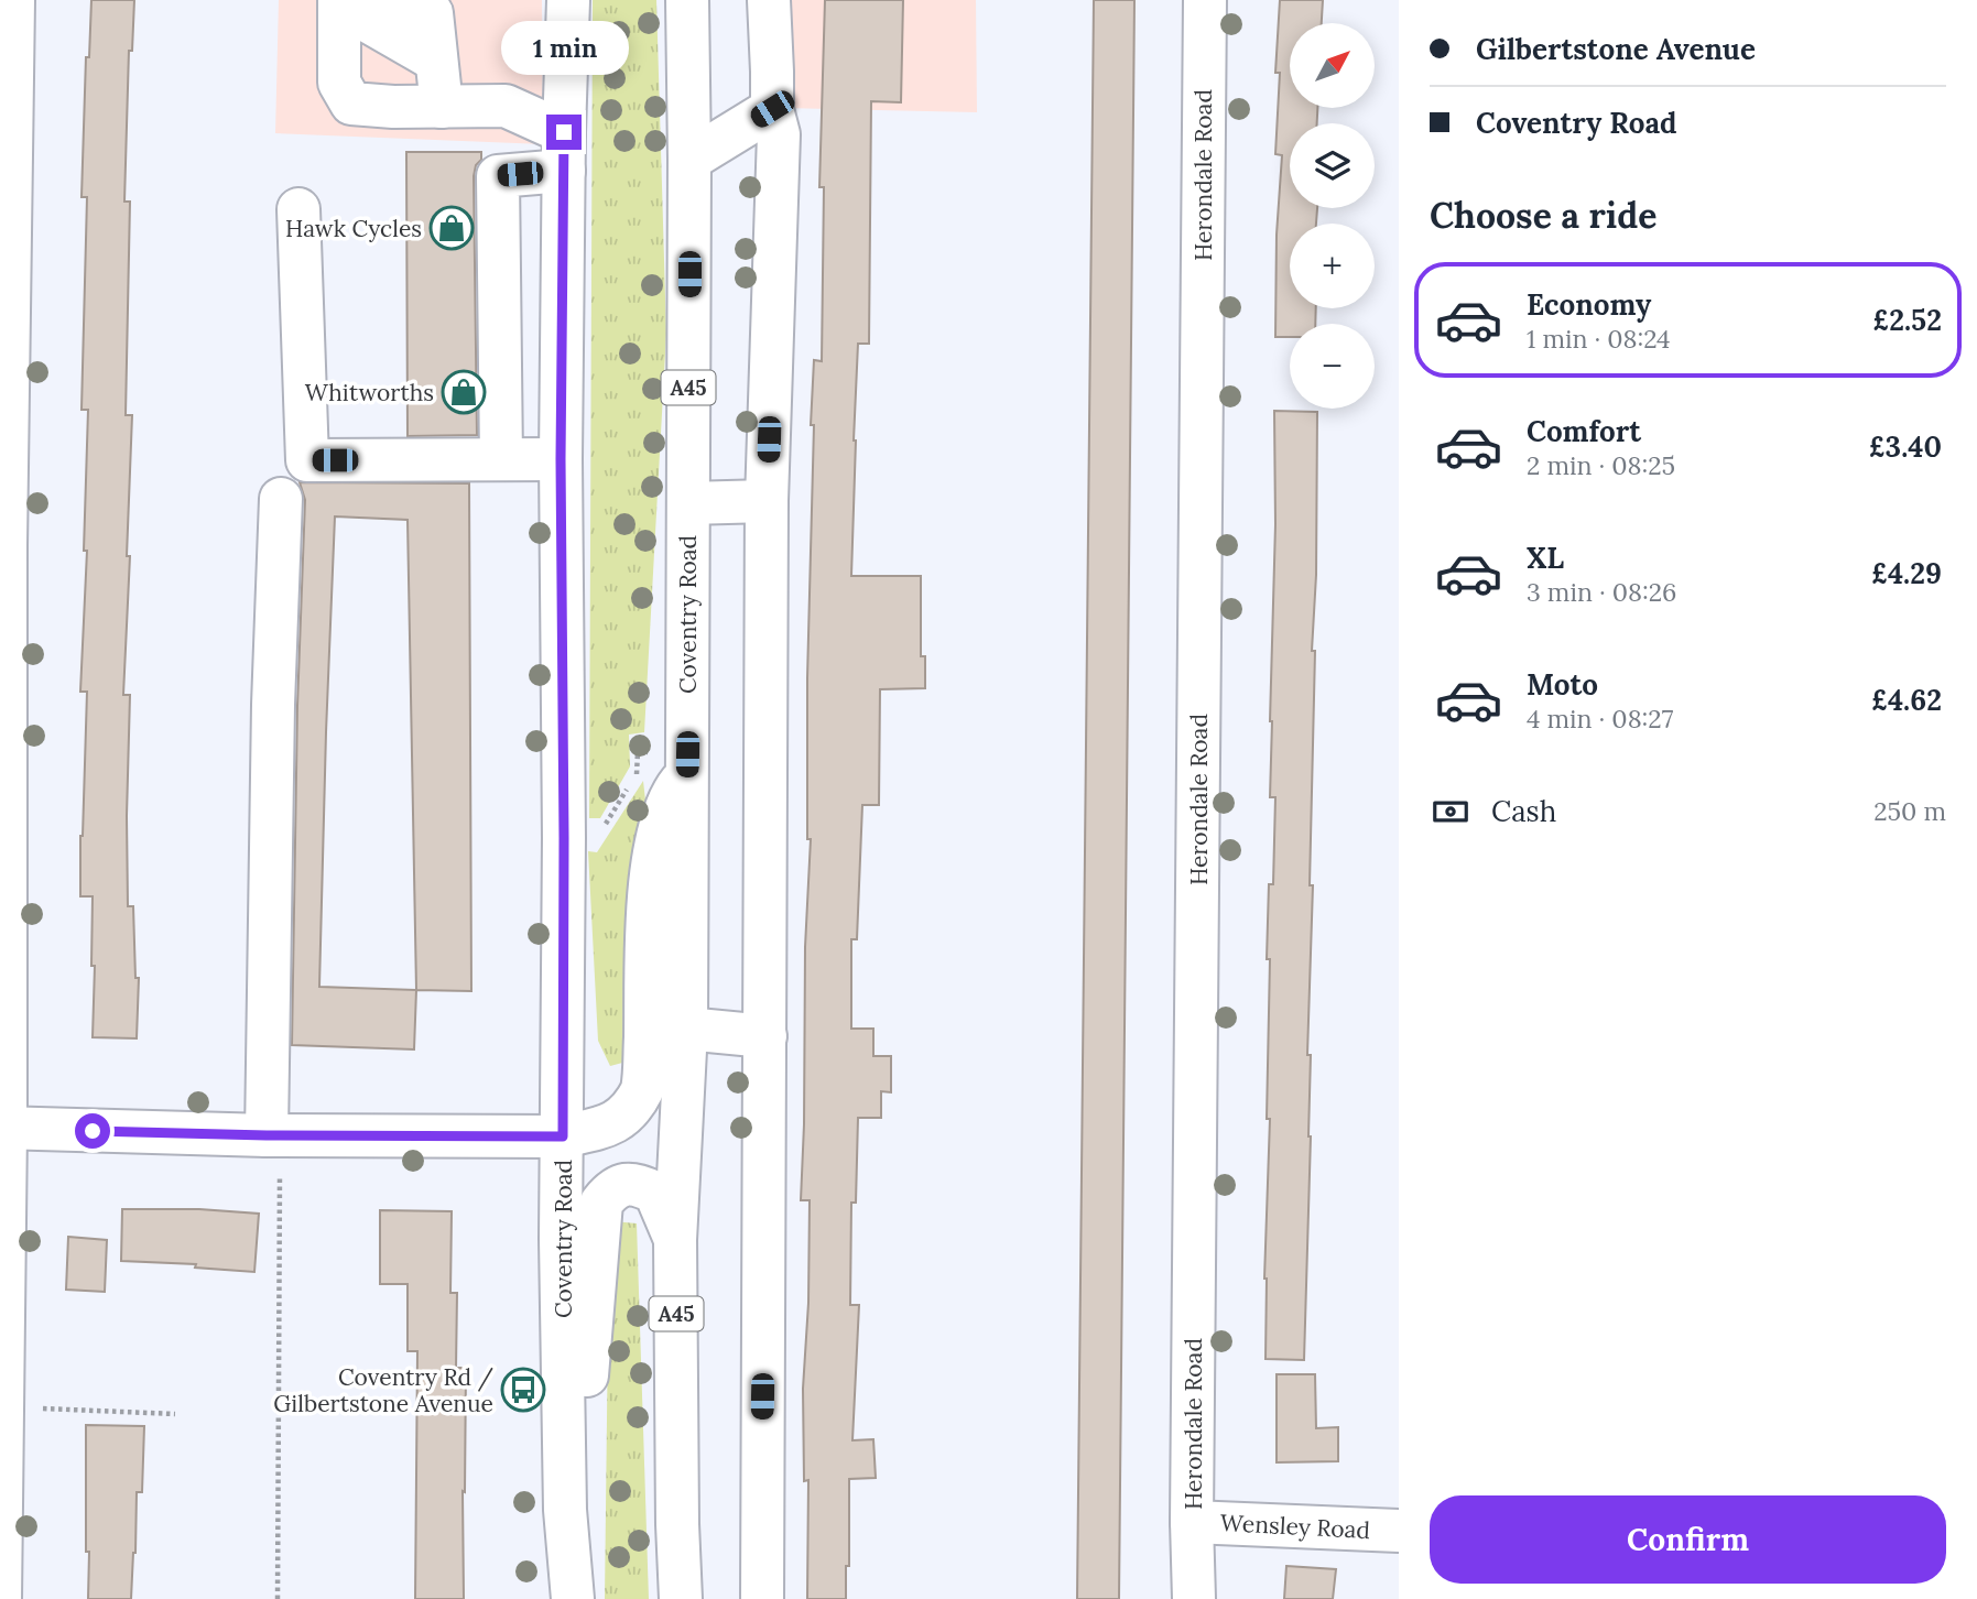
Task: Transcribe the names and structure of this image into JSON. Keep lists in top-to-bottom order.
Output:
{
  "streets": {
    "main road": [
      "Herondale Road",
      "A45",
      "Coventry Road",
      "Wensley Road"
    ]
  },
  "crossings": [
    ["Herondale Road", "Wensley Road"]
  ],
  "places": {
    "shop": ["Hawk Cycles", "Whitworths"],
    "bus stop": ["Coventry Rd / Gilbertstone Avenue"]
  },
  "north": "top right",
  "page": {
    "banner": ["Gilbertstone Avenue", "Coventry Road"],
    "bubble": "1 min",
    "map_buttons": ["+", "−"],
    "heading": "Choose a ride",
    "list": [
      {
        "name": "Economy",
        "note": "1 min · 08:24",
        "value": "£2.52"
      },
      {
        "name": "Comfort",
        "note": "2 min · 08:25",
        "value": "£3.40"
      },
      {
        "name": "XL",
        "note": "3 min · 08:26",
        "value": "£4.29"
      },
      {
        "name": "Moto",
        "note": "4 min · 08:27",
        "value": "£4.62"
      }
    ],
    "pay": ["Cash", "250 m"],
    "buttons": "Confirm"
  }
}
